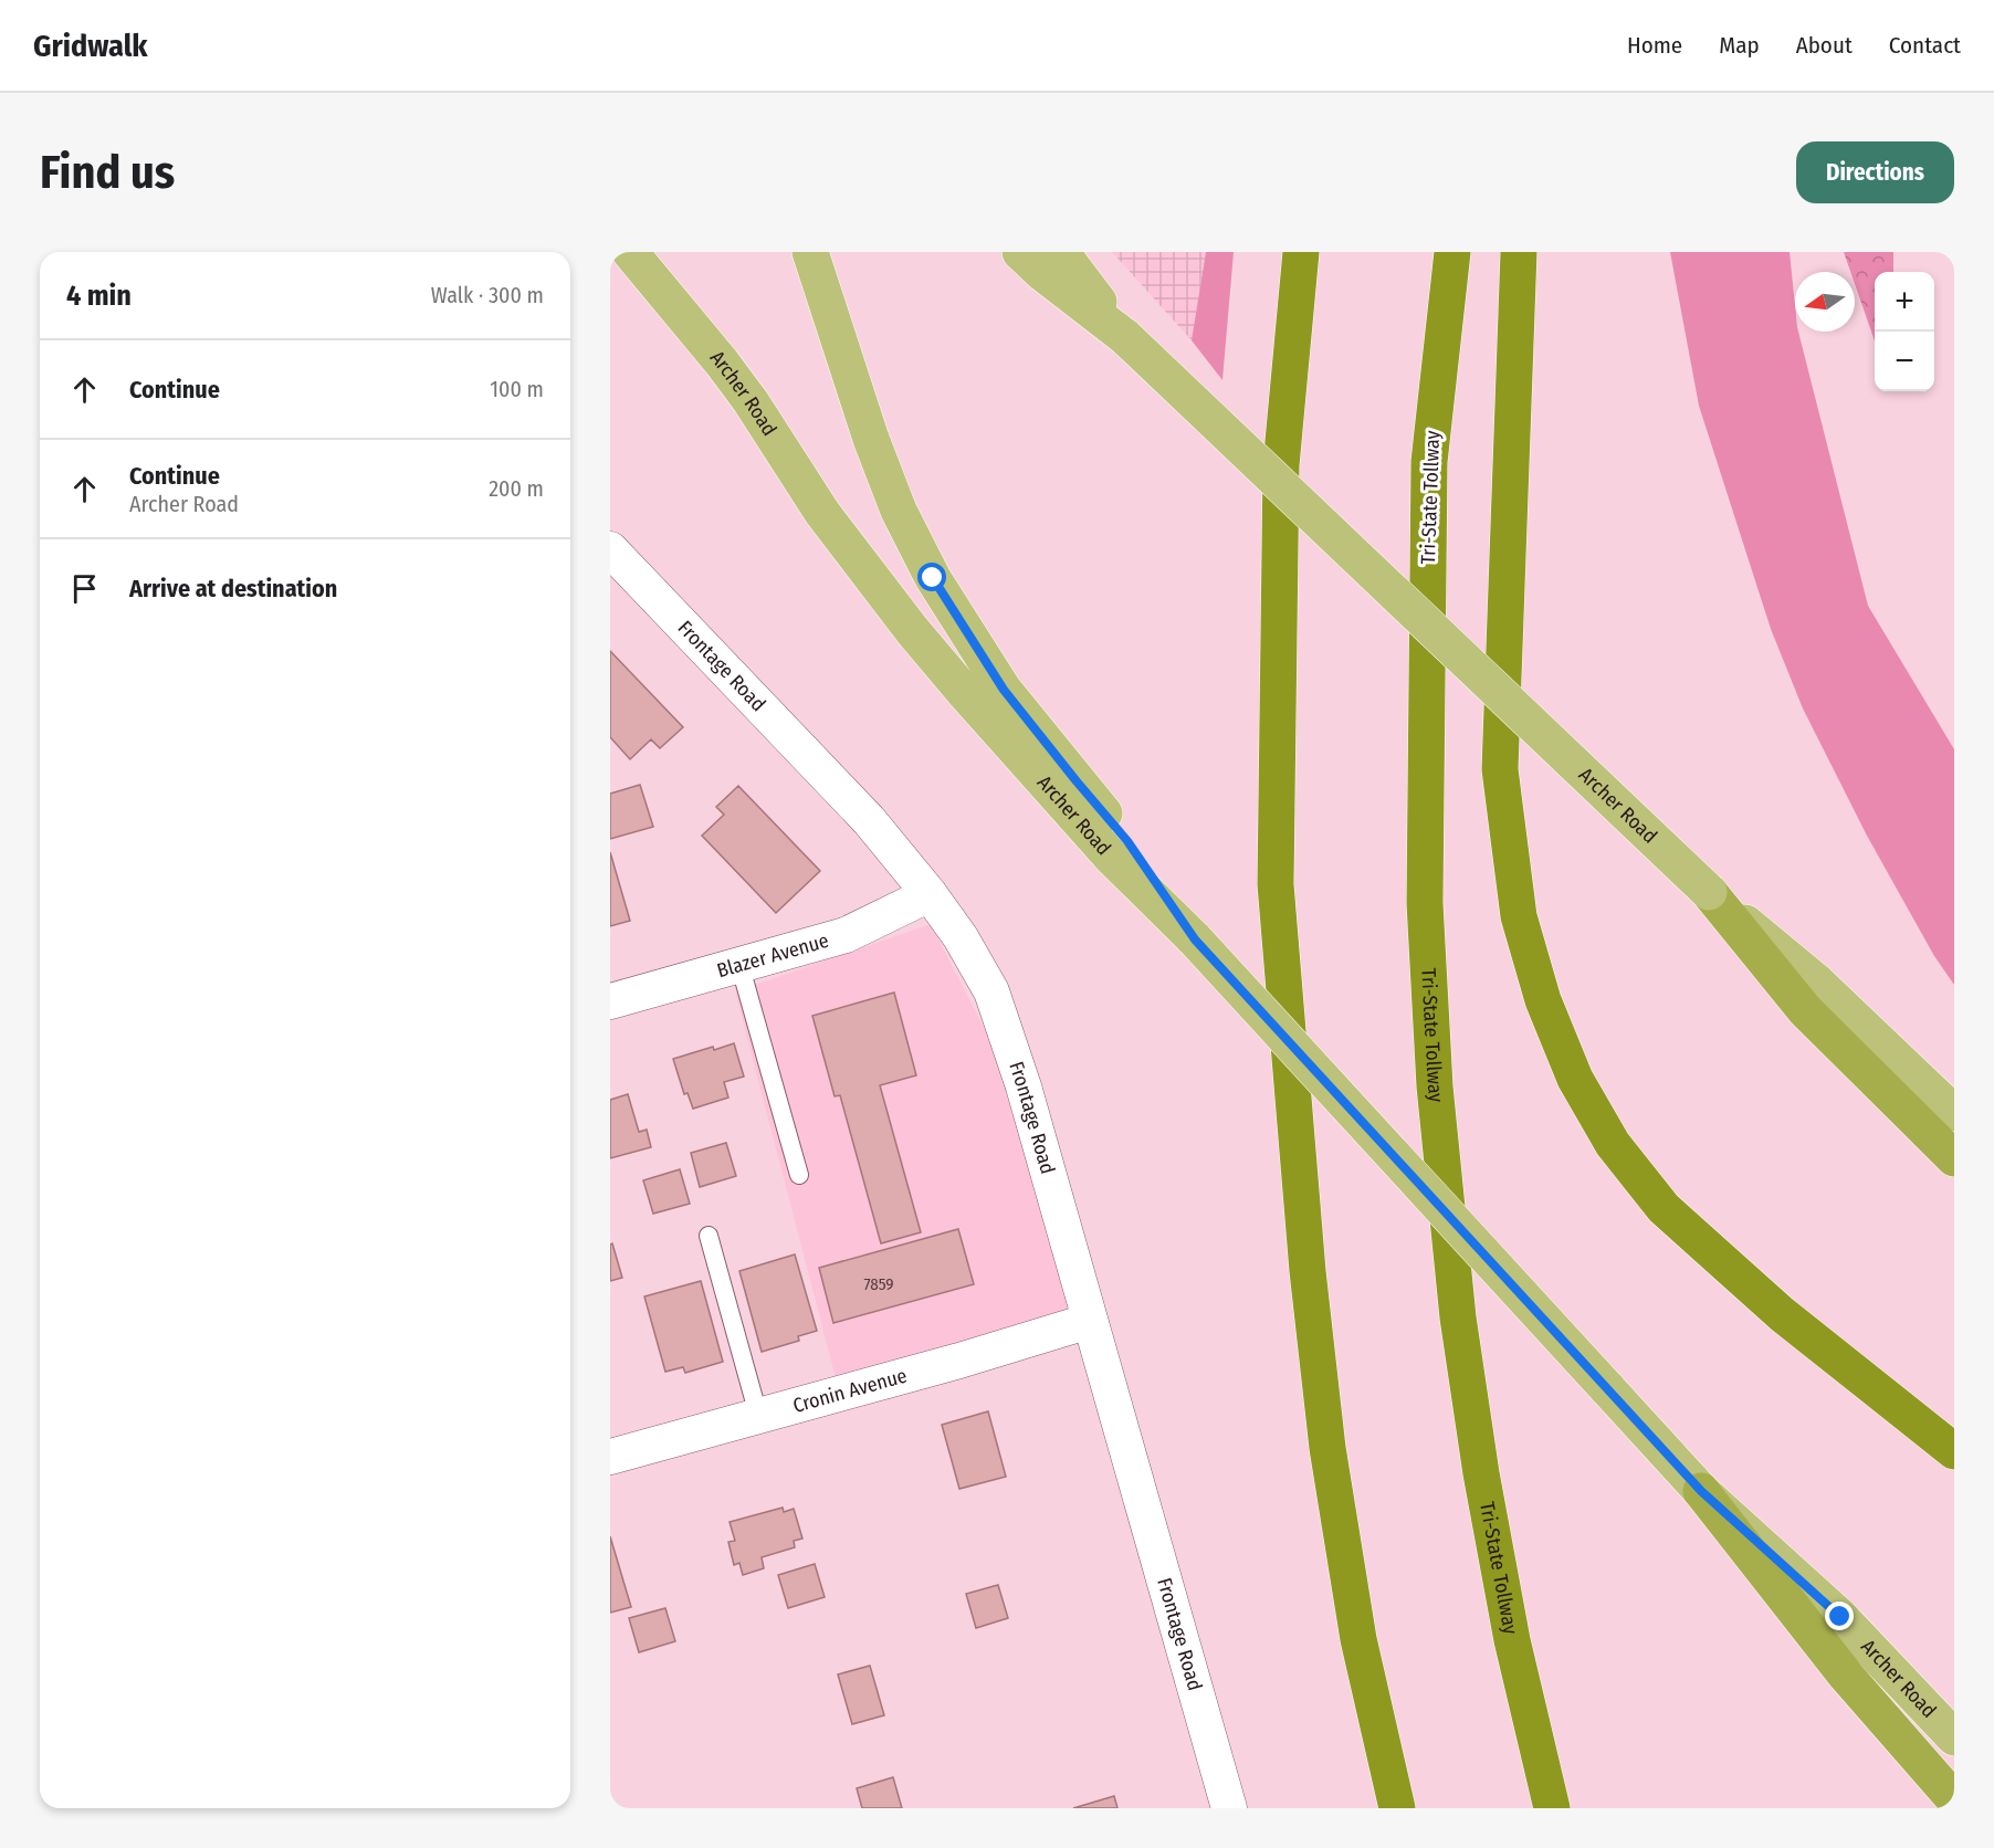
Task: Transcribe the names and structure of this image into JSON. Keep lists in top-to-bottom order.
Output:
{
  "streets": {
    "highway": ["Tri-State Tollway"],
    "main road": ["Archer Road"],
    "street": ["Frontage Road", "Blazer Avenue", "Cronin Avenue"]
  },
  "crossings": [
    ["Frontage Road", "Blazer Avenue"],
    ["Frontage Road", "Cronin Avenue"]
  ],
  "house_numbers": ["7859"],
  "north": "left",
  "page": {
    "header": "Gridwalk",
    "nav": [
      "Home",
      "Map",
      "About",
      "Contact"
    ],
    "buttons": "Directions",
    "title": "Find us",
    "heading": ["4 min", "Walk · 300 m"],
    "map_buttons": ["+", "−"],
    "list": [
      ["Continue", "100 m"],
      ["Continue", "Archer Road", "200 m"],
      "Arrive at destination"
    ]
  }
}
